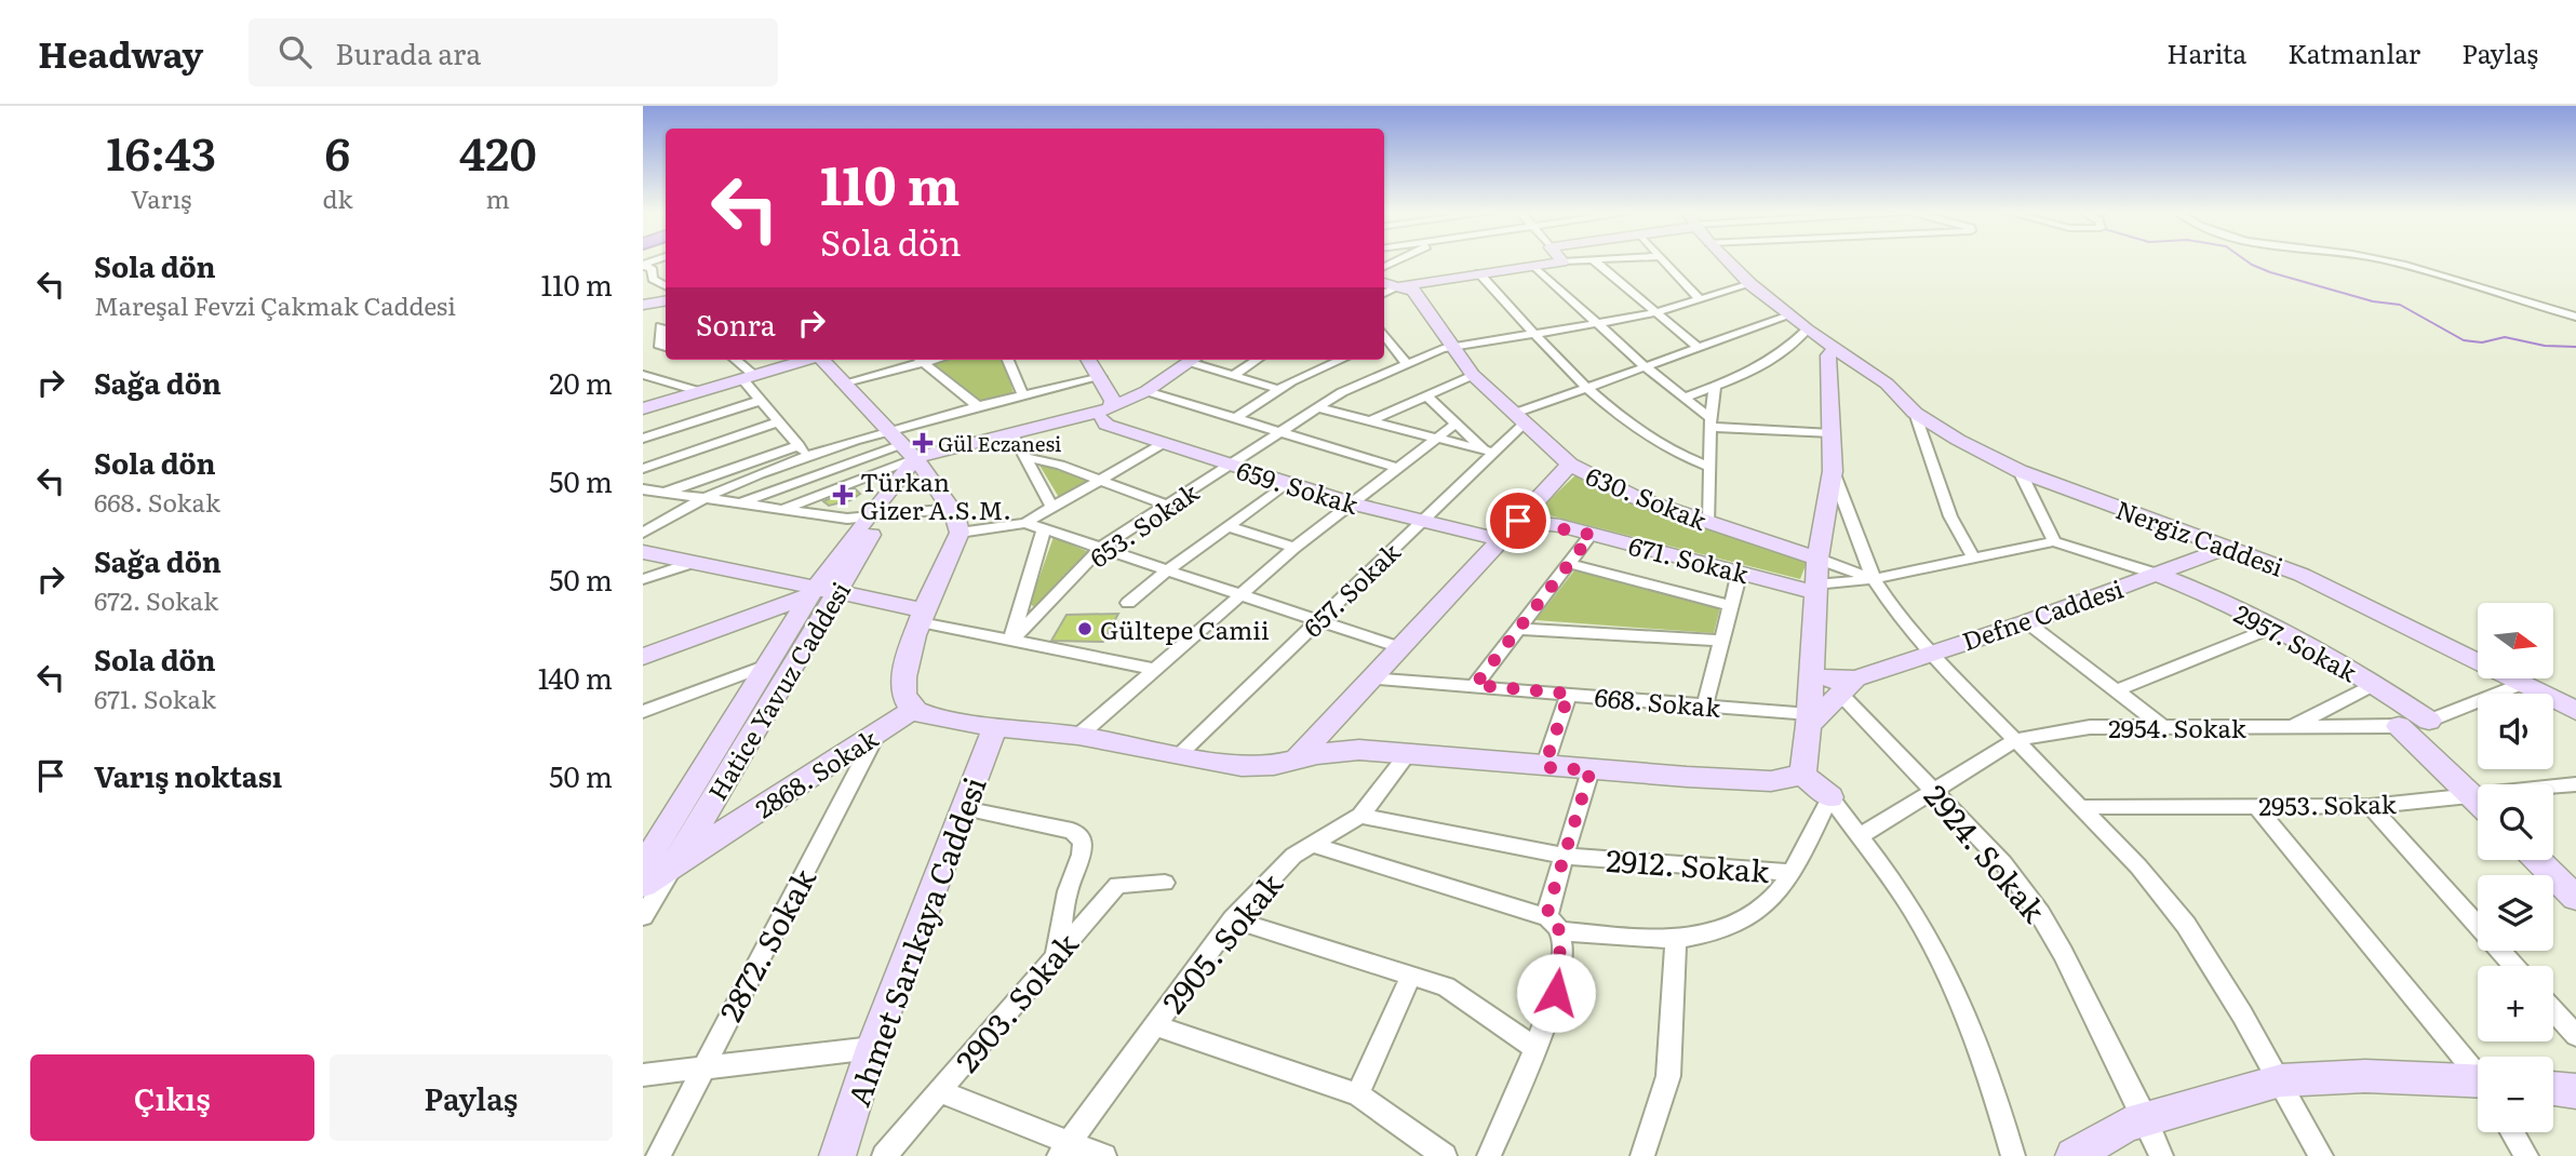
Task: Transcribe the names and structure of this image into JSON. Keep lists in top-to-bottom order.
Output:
{
  "streets": {
    "street": [
      "659. Sokak",
      "630. Sokak",
      "653. Sokak",
      "Nergiz Caddesi",
      "671. Sokak",
      "657. Sokak",
      "Defne Caddesi",
      "2957. Sokak",
      "Hatice Yavuz Caddesi",
      "668. Sokak",
      "2954. Sokak",
      "2868. Sokak",
      "2953. Sokak",
      "2924. Sokak",
      "2912. Sokak",
      "Ahmet Sarıkaya Caddesi",
      "2905. Sokak",
      "2872. Sokak",
      "2903. Sokak"
    ]
  },
  "crossings": [
    ["659. Sokak", "653. Sokak"],
    ["659. Sokak", "657. Sokak"],
    ["630. Sokak", "653. Sokak"],
    ["630. Sokak", "657. Sokak"],
    ["653. Sokak", "Nergiz Caddesi"],
    ["Nergiz Caddesi", "Defne Caddesi"],
    ["Nergiz Caddesi", "2954. Sokak"],
    ["Defne Caddesi", "2957. Sokak"],
    ["Defne Caddesi", "2924. Sokak"],
    ["2957. Sokak", "2954. Sokak"],
    ["Hatice Yavuz Caddesi", "2868. Sokak"],
    ["2954. Sokak", "2924. Sokak"],
    ["2868. Sokak", "2872. Sokak"],
    ["2912. Sokak", "2905. Sokak"]
  ],
  "places": {
    "health": ["Gül Eczanesi", "Türkan Gizer A.S.M."],
    "other": ["Gültepe Camii"]
  },
  "north": "right",
  "page": {
    "header": "Headway",
    "search": "Burada ara",
    "nav": ["Harita", "Katmanlar", "Paylaş"],
    "eta": [
      "16:43",
      "Varış",
      "6",
      "dk",
      "420",
      "m"
    ],
    "turn": ["110 m", "Sola dön"],
    "list": [
      {
        "name": "Sola dön",
        "note": "Mareşal Fevzi Çakmak Caddesi",
        "value": "110 m"
      },
      {
        "name": "Sağa dön",
        "value": "20 m"
      },
      {
        "name": "Sola dön",
        "note": "668. Sokak",
        "value": "50 m"
      },
      {
        "name": "Sağa dön",
        "note": "672. Sokak",
        "value": "50 m"
      },
      {
        "name": "Sola dön",
        "note": "671. Sokak",
        "value": "140 m"
      },
      {
        "name": "Varış noktası",
        "value": "50 m"
      }
    ],
    "then": "Sonra",
    "map_buttons": ["+", "−"],
    "buttons": ["Çıkış", "Paylaş"]
  }
}
